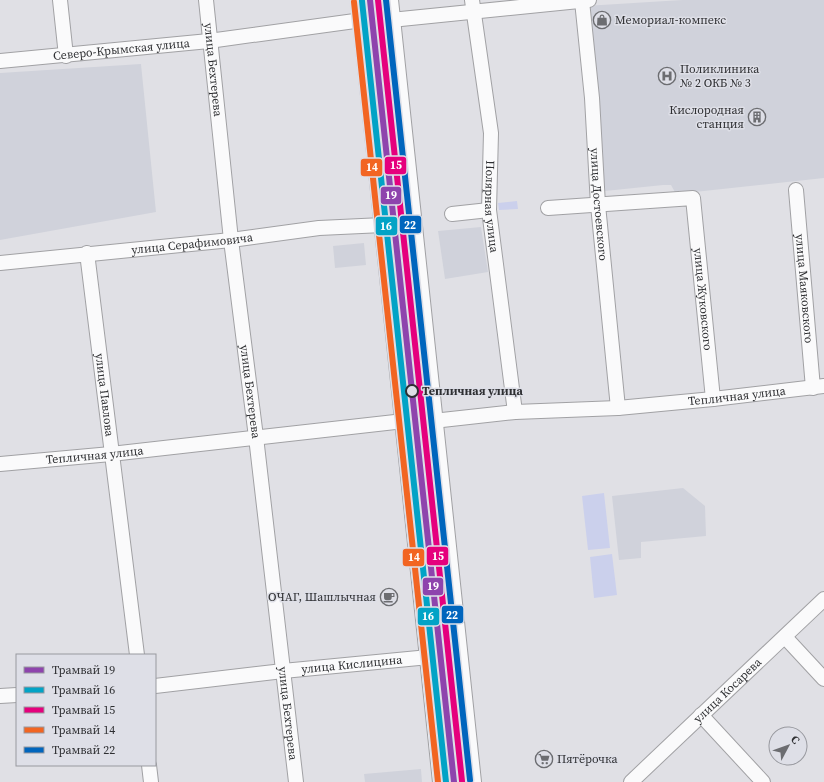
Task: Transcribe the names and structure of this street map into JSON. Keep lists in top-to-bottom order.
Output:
{
  "streets": {
    "street": [
      "Северо-Крымская улица",
      "улица Бехтерева",
      "улица Достоевского",
      "Полярная улица",
      "улица Серафимовича",
      "улица Маяковского",
      "улица Жуковского",
      "улица Павлова",
      "Тепличная улица",
      "улица Кислицина",
      "улица Косарева"
    ]
  },
  "crossings": [
    ["Северо-Крымская улица", "улица Бехтерева"],
    ["улица Бехтерева", "улица Серафимовича"],
    ["улица Бехтерева", "Тепличная улица"],
    ["улица Бехтерева", "улица Кислицина"],
    ["улица Достоевского", "улица Жуковского"],
    ["улица Достоевского", "Тепличная улица"],
    ["Полярная улица", "Тепличная улица"],
    ["улица Серафимовича", "улица Павлова"],
    ["улица Маяковского", "Тепличная улица"],
    ["улица Жуковского", "Тепличная улица"],
    ["улица Павлова", "Тепличная улица"]
  ],
  "places": {
    "shop": ["Мемориал-компекс"],
    "hospital": ["Поликлиника № 2 ОКБ № 3"],
    "building": ["Кислородная станция"],
    "other": ["Тепличная улица"],
    "cafe": ["ОЧАГ, Шашлычная"],
    "supermarket": ["Пятёрочка"]
  },
  "lines": [
    "tram line 19",
    "tram line 15",
    "tram line 22",
    "tram line 16",
    "tram line 14"
  ],
  "legend": [
    "Трамвай 19",
    "Трамвай 16",
    "Трамвай 15",
    "Трамвай 14",
    "Трамвай 22"
  ],
  "north": "top right"
}
